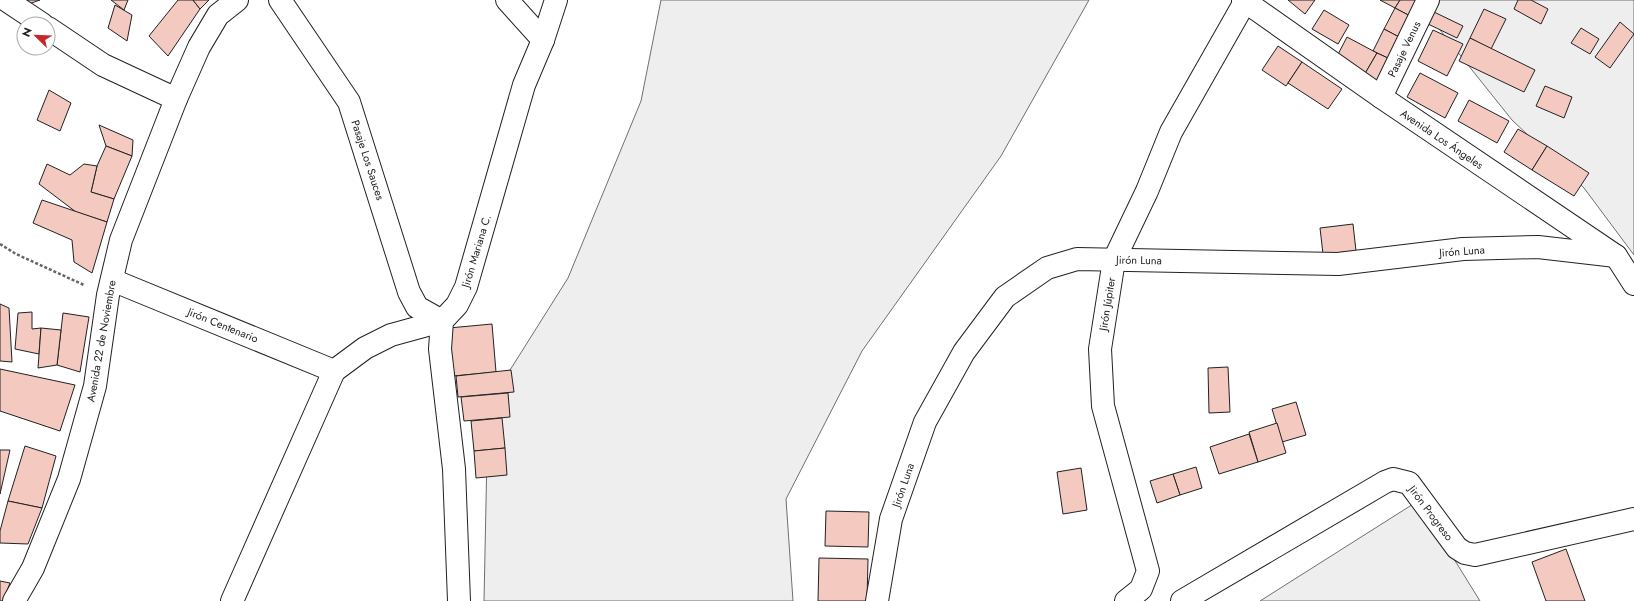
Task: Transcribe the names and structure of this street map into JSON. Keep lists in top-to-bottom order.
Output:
{
  "streets": {
    "street": [
      "Pasaje Venus",
      "Avenida Los Ángeles",
      "Pasaje Los Sauces",
      "Jirón Mariana C.",
      "Jirón Luna",
      "Jirón Júpiter",
      "Jirón Centenario",
      "Avenida 22 de Noviembre",
      "Jirón Progreso"
    ]
  },
  "crossings": [
    ["Pasaje Venus", "Avenida Los Ángeles"],
    ["Avenida Los Ángeles", "Jirón Luna"],
    ["Avenida Los Ángeles", "Jirón Júpiter"],
    ["Pasaje Los Sauces", "Jirón Mariana C."],
    ["Jirón Luna", "Jirón Júpiter"],
    ["Jirón Centenario", "Avenida 22 de Noviembre"]
  ],
  "north": "top left"
}
